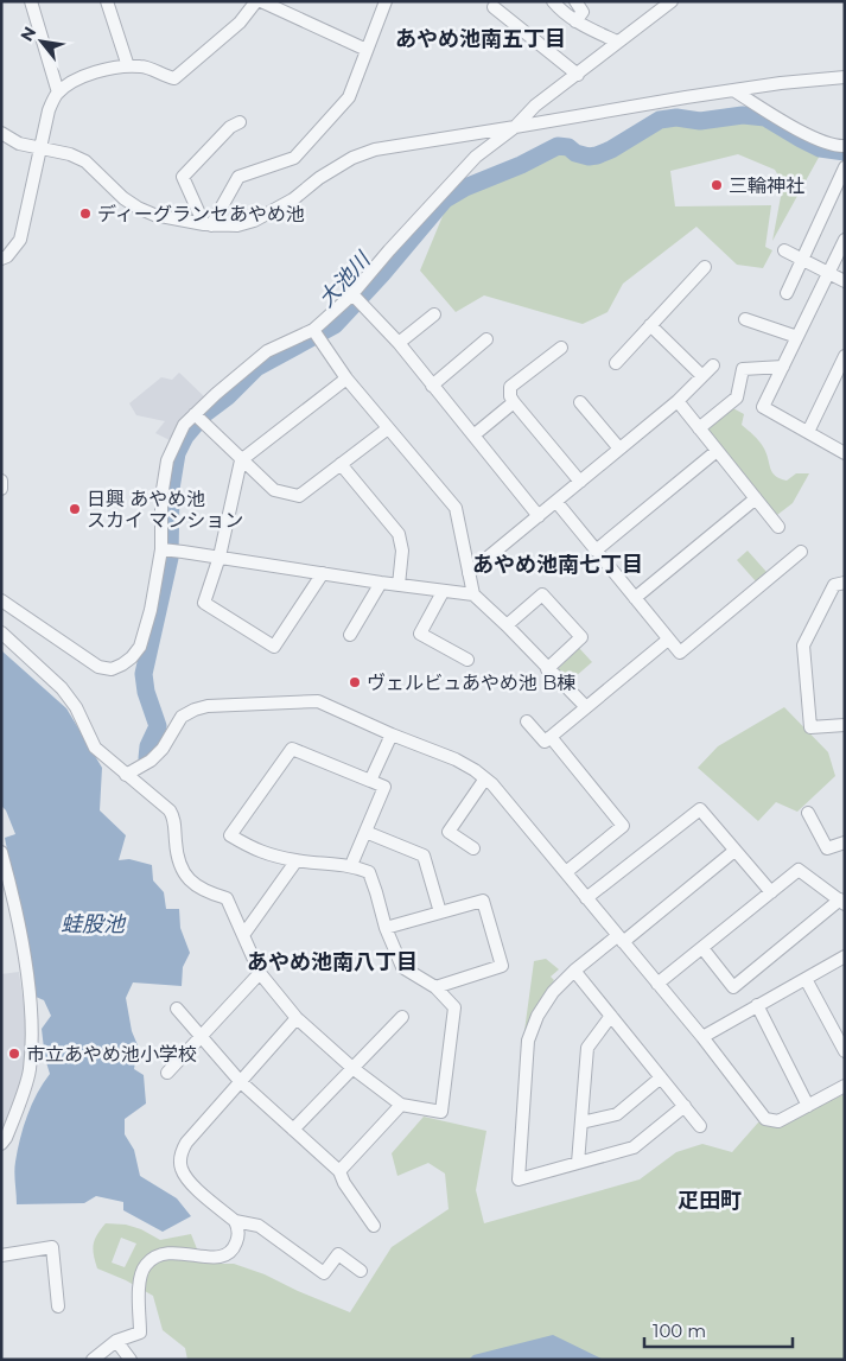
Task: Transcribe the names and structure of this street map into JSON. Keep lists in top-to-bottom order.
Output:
{
  "districts": [
    "あやめ池南五丁目",
    "あやめ池南七丁目",
    "あやめ池南八丁目",
    "疋田町"
  ],
  "water": ["大池川", "蛙股池"],
  "places": [
    "三輪神社",
    "ディーグランセあやめ池",
    "日興 あやめ池 スカイ マンション",
    "ヴェルビュあやめ池 B棟",
    "市立あやめ池小学校"
  ],
  "scale_bar": "100 m",
  "north": "top left"
}
